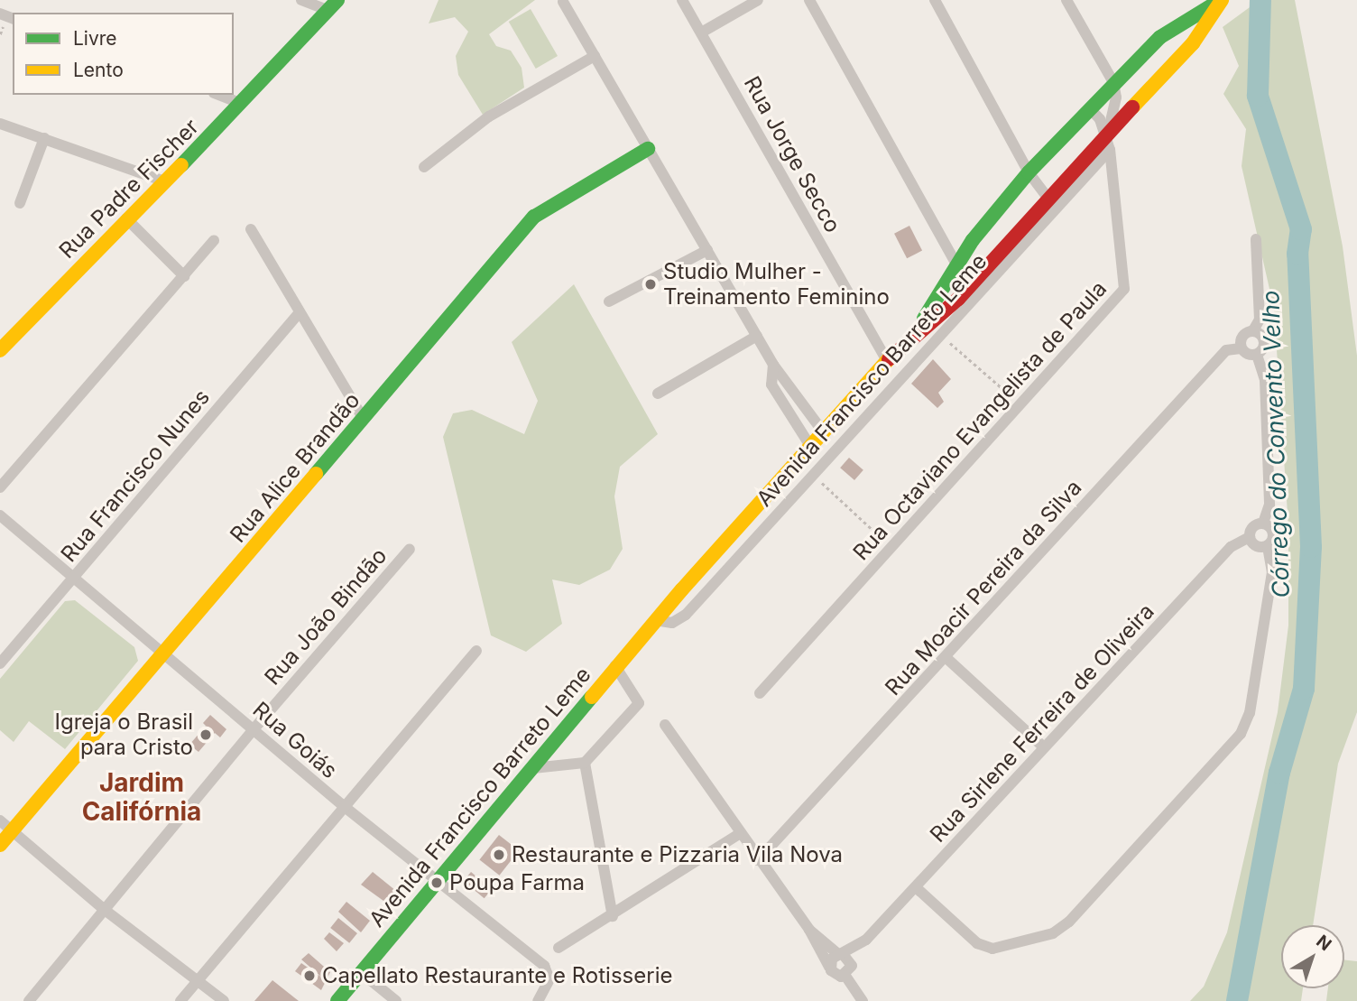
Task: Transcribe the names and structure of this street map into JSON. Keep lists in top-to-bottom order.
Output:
{
  "streets": {
    "main road": ["Rua Padre Fischer", "Avenida Francisco Barreto Leme", "Rua Alice Brandão"],
    "street": [
      "Rua Jorge Secco",
      "Rua Octaviano Evangelista de Paula",
      "Rua Francisco Nunes",
      "Rua Moacir Pereira da Silva",
      "Rua João Bindão",
      "Rua Sirlene Ferreira de Oliveira",
      "Rua Goiás"
    ]
  },
  "crossings": [
    ["Rua Jorge Secco", "Avenida Francisco Barreto Leme"],
    ["Avenida Francisco Barreto Leme", "Rua Octaviano Evangelista de Paula"],
    ["Avenida Francisco Barreto Leme", "Rua Goiás"],
    ["Rua Alice Brandão", "Rua Goiás"],
    ["Rua Francisco Nunes", "Rua Goiás"],
    ["Rua João Bindão", "Rua Goiás"]
  ],
  "districts": ["Jardim Califórnia"],
  "water": ["Córrego do Convento Velho"],
  "places": [
    "Studio Mulher - Treinamento Feminino",
    "Igreja o Brasil para Cristo",
    "Restaurante e Pizzaria Vila Nova",
    "Poupa Farma",
    "Capellato Restaurante e Rotisserie"
  ],
  "legend": ["Livre", "Lento"],
  "north": "top right"
}
